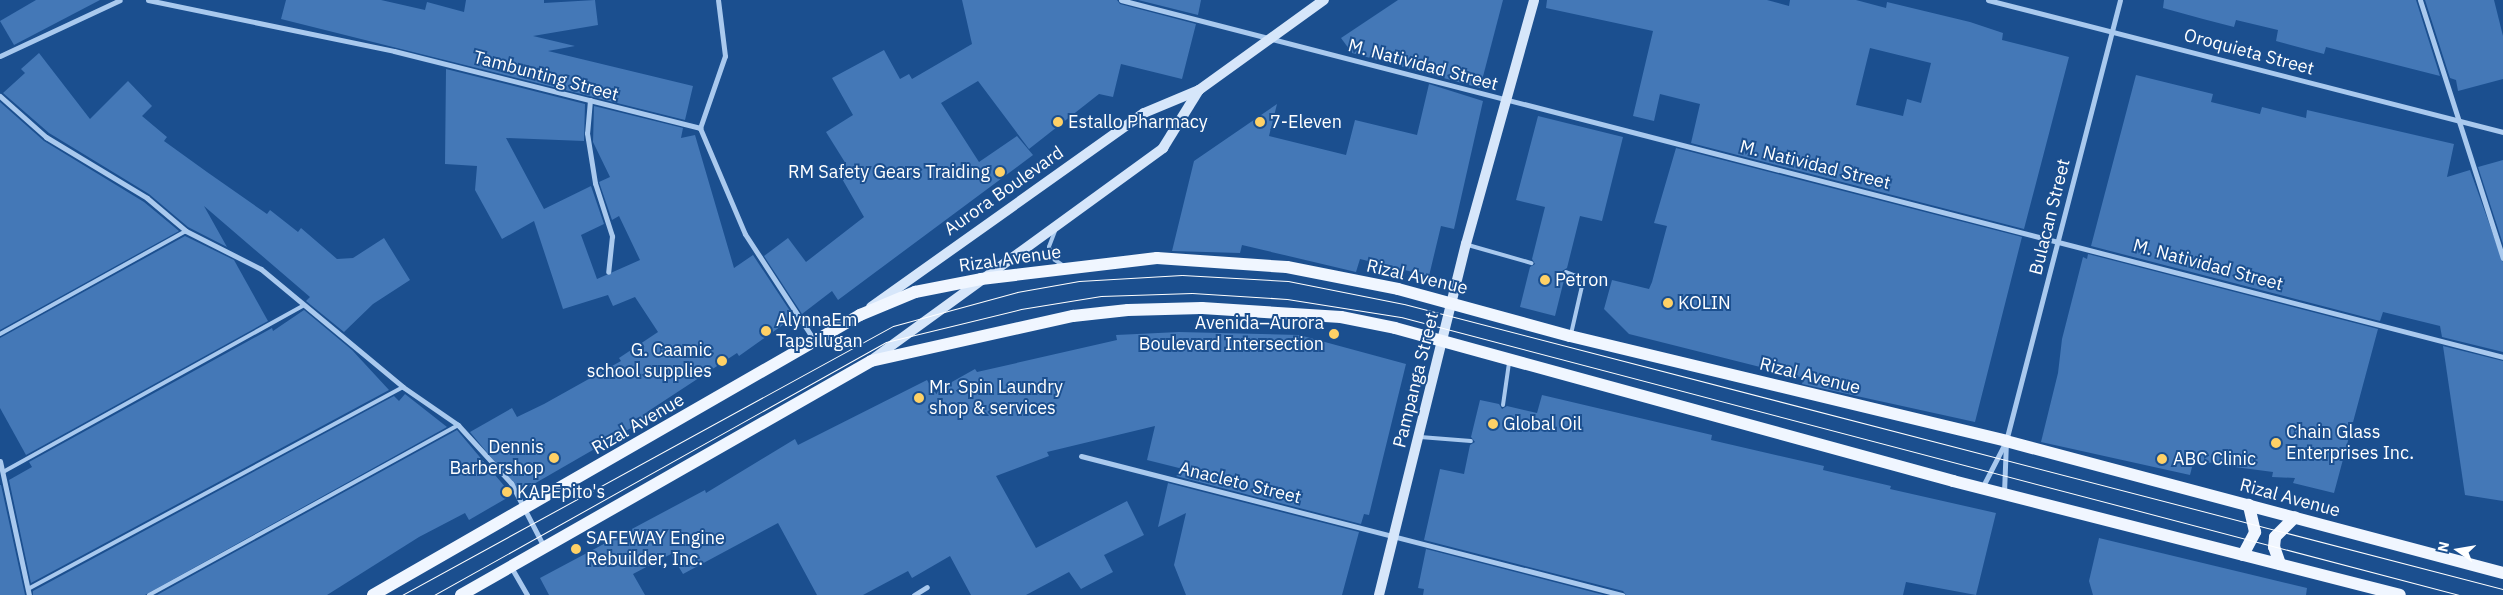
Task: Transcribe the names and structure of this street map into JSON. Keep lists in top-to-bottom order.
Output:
{
  "streets": {
    "main road": ["Aurora Boulevard", "Rizal Avenue", "Pampanga Street"],
    "street": [
      "Oroquieta Street",
      "M. Natividad Street",
      "Tambunting Street",
      "Bulacan Street",
      "Anacleto Street"
    ]
  },
  "crossings": [
    ["Oroquieta Street", "Bulacan Street"],
    ["M. Natividad Street", "Aurora Boulevard"],
    ["M. Natividad Street", "Bulacan Street"],
    ["M. Natividad Street", "Pampanga Street"],
    ["Aurora Boulevard", "Rizal Avenue"],
    ["Bulacan Street", "Rizal Avenue"],
    ["Rizal Avenue", "Pampanga Street"],
    ["Pampanga Street", "Anacleto Street"]
  ],
  "places": [
    "Estallo Pharmacy",
    "7-Eleven",
    "RM Safety Gears Traiding",
    "Petron",
    "KOLIN",
    "AlynnaEm Tapsilugan",
    "Avenida–Aurora Boulevard Intersection",
    "G. Caamic school supplies",
    "Mr. Spin Laundry shop & services",
    "Global Oil",
    "Chain Glass Enterprises Inc.",
    "Dennis Barbershop",
    "ABC Clinic",
    "KAPEpito's",
    "SAFEWAY Engine Rebuilder, Inc."
  ],
  "north": "left"
}
